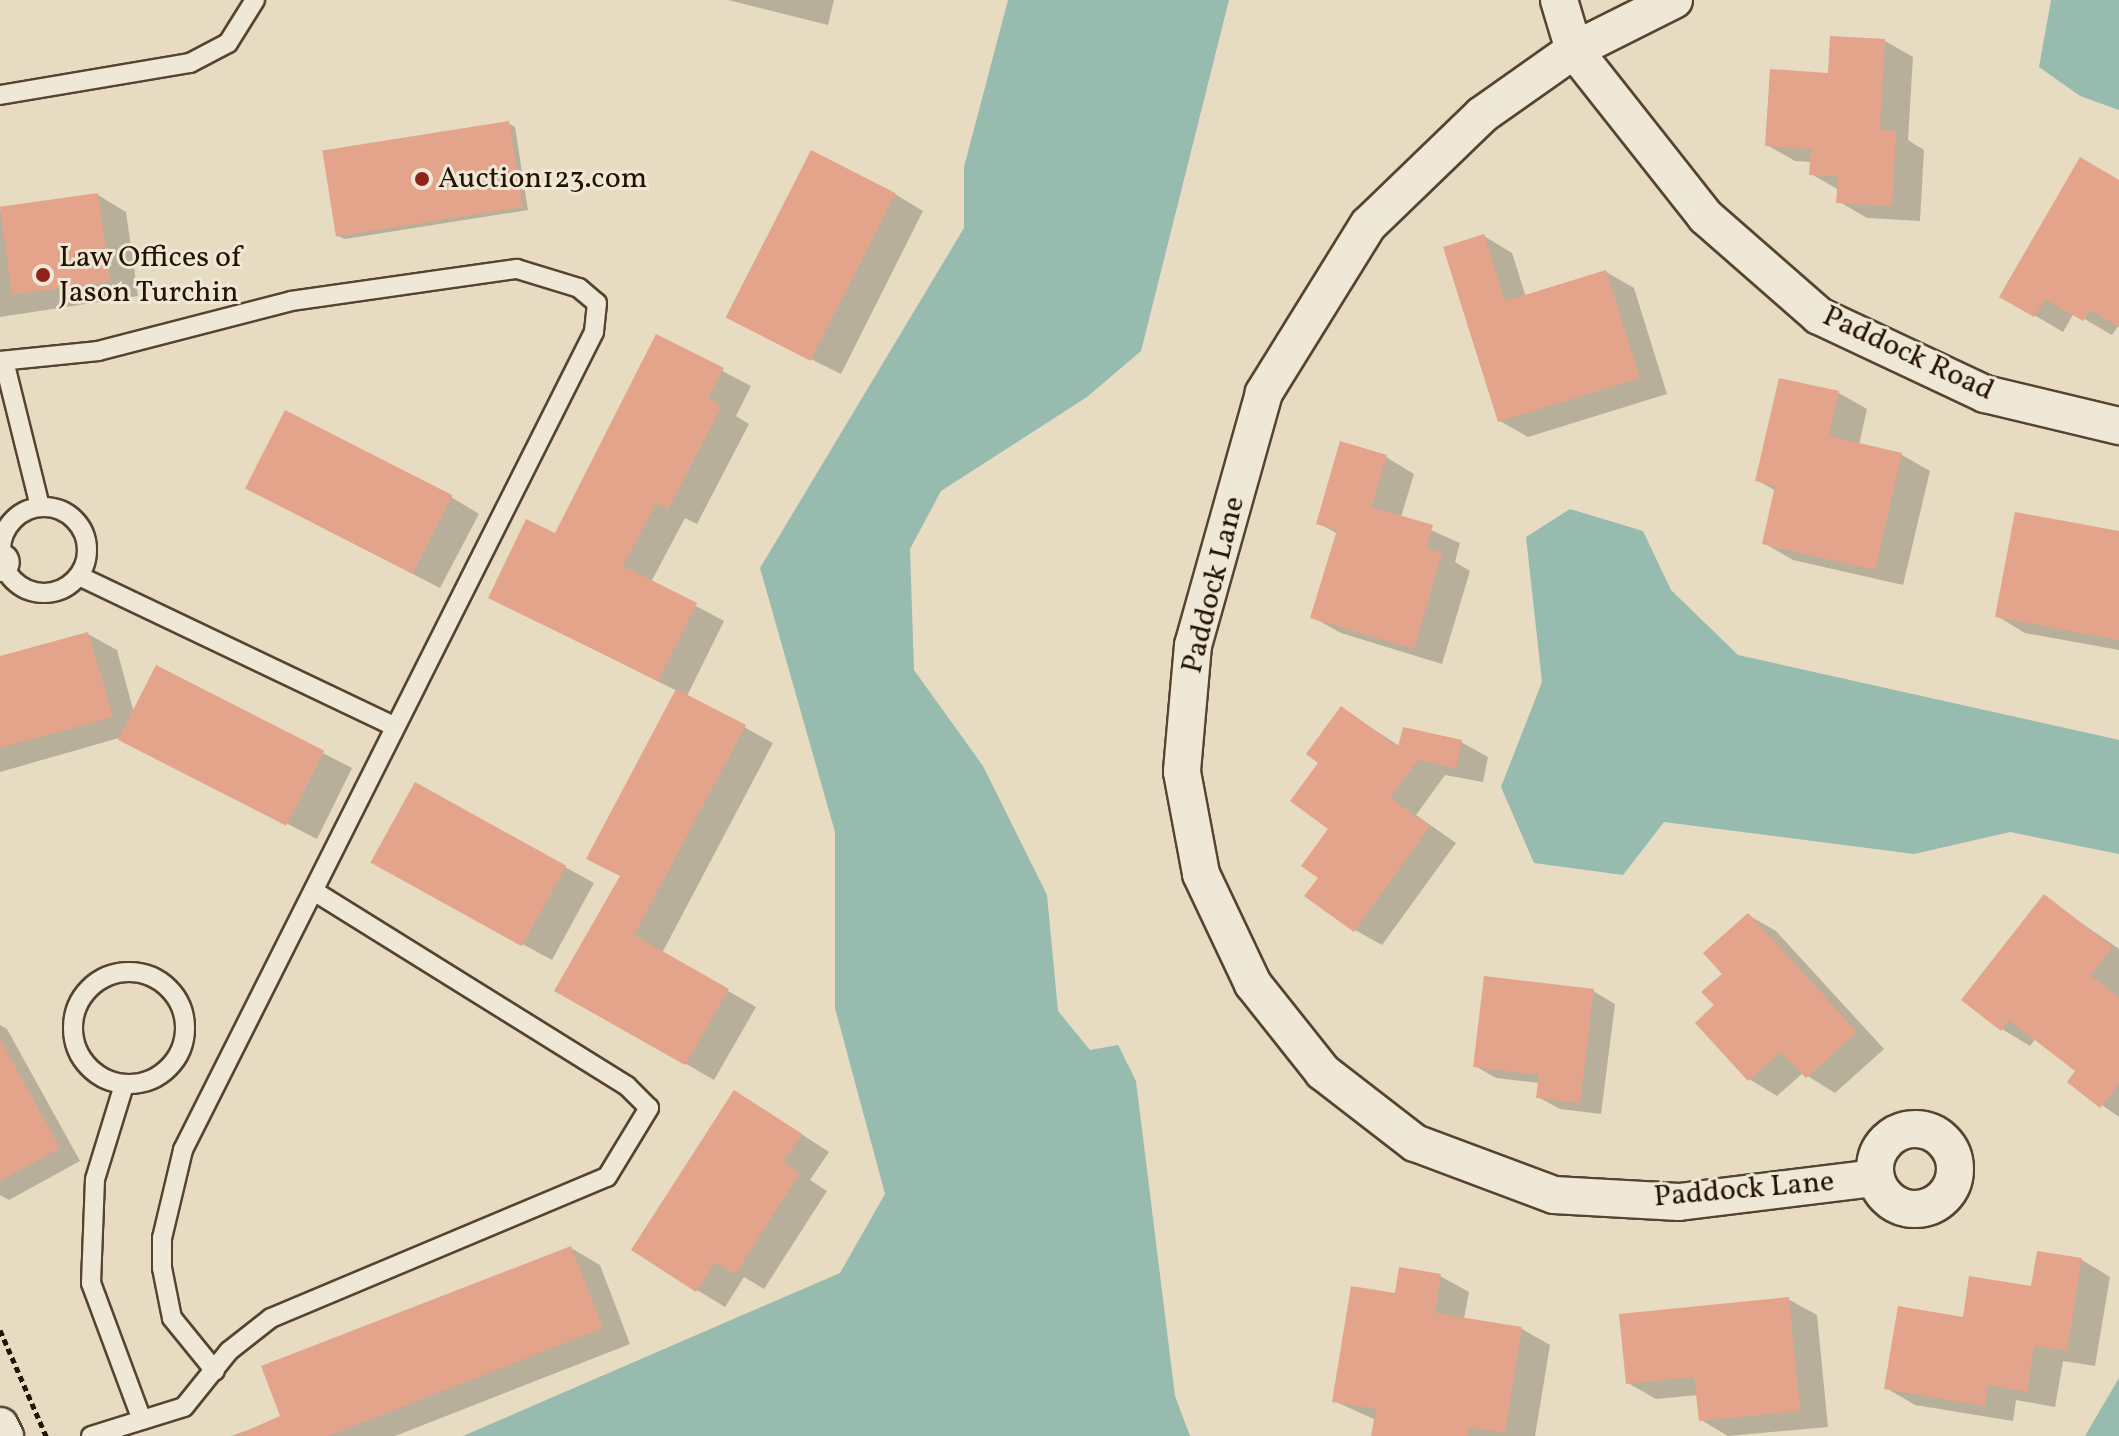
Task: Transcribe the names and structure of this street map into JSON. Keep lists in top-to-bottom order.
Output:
{
  "streets": {
    "street": ["Paddock Road", "Paddock Lane"]
  },
  "crossings": [
    ["Paddock Road", "Paddock Lane"]
  ],
  "places": ["Auction123.com", "Law Offices of Jason Turchin"]
}
